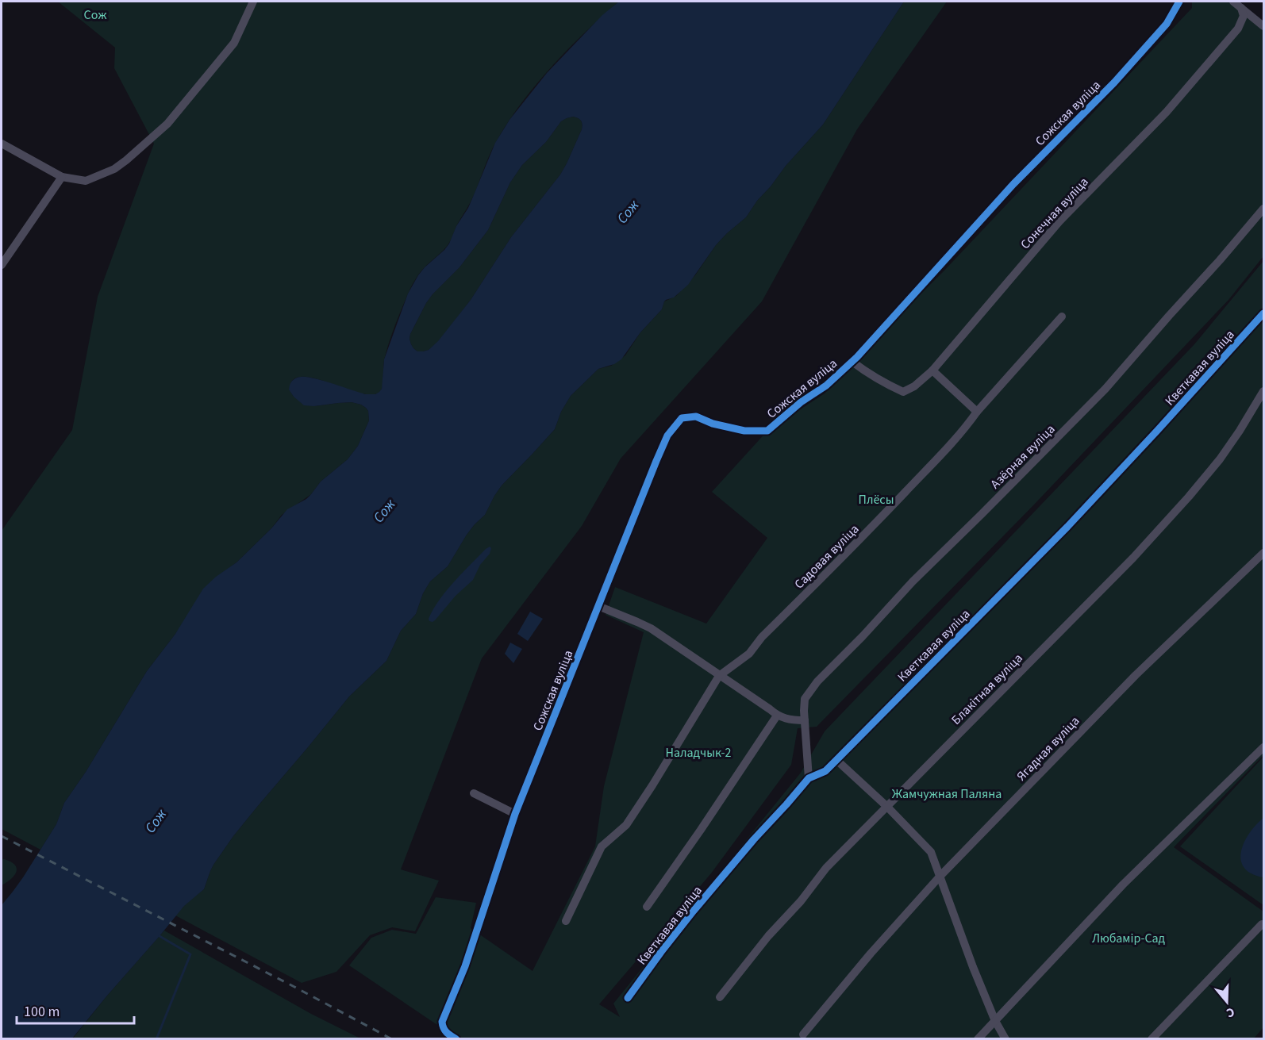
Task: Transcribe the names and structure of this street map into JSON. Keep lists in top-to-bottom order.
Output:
{
  "streets": {
    "street": [
      "Сожская вуліца",
      "Сонечная вуліца",
      "Кветкавая вуліца",
      "Азёрная вуліца",
      "Садовая вуліца",
      "Блакітная вуліца",
      "Ягадная вуліца"
    ]
  },
  "crossings": [
    ["Сожская вуліца", "Сонечная вуліца"],
    ["Кветкавая вуліца", "Азёрная вуліца"]
  ],
  "water": ["Сож"],
  "parks": [
    "Сож",
    "Плёсы",
    "Наладчык-2",
    "Жамчужная Паляна",
    "Любамір-Сад"
  ],
  "scale_bar": "100 m",
  "north": "bottom"
}
